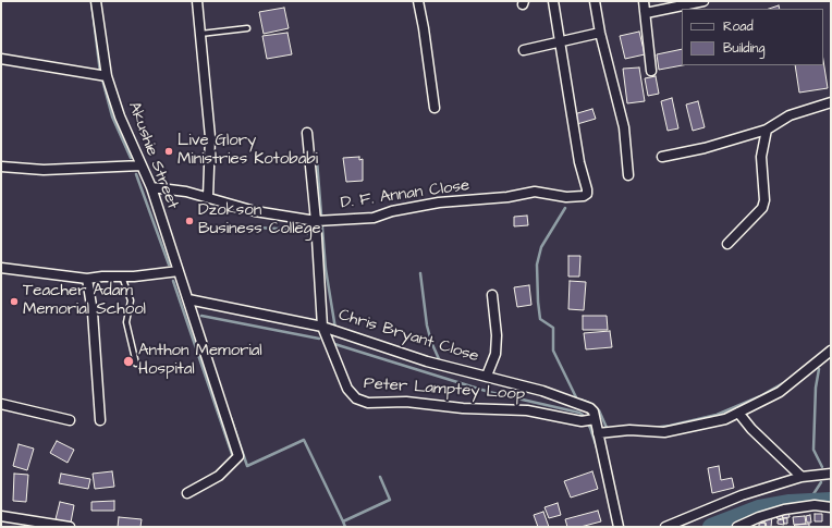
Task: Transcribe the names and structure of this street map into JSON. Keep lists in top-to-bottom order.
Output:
{
  "streets": {
    "street": [
      "Akushie Street",
      "D. F. Annan Close",
      "Chris Bryant Close",
      "Peter Lamptey Loop"
    ]
  },
  "crossings": [
    ["Akushie Street", "D. F. Annan Close"],
    ["Akushie Street", "Chris Bryant Close"],
    ["D. F. Annan Close", "Peter Lamptey Loop"],
    ["Chris Bryant Close", "Peter Lamptey Loop"]
  ],
  "places": [
    "Live Glory Ministries Kotobabi",
    "Dzokson Business College",
    "Teacher Adam Memorial School",
    "Anthon Memorial Hospital"
  ],
  "legend": ["Road", "Building"]
}
